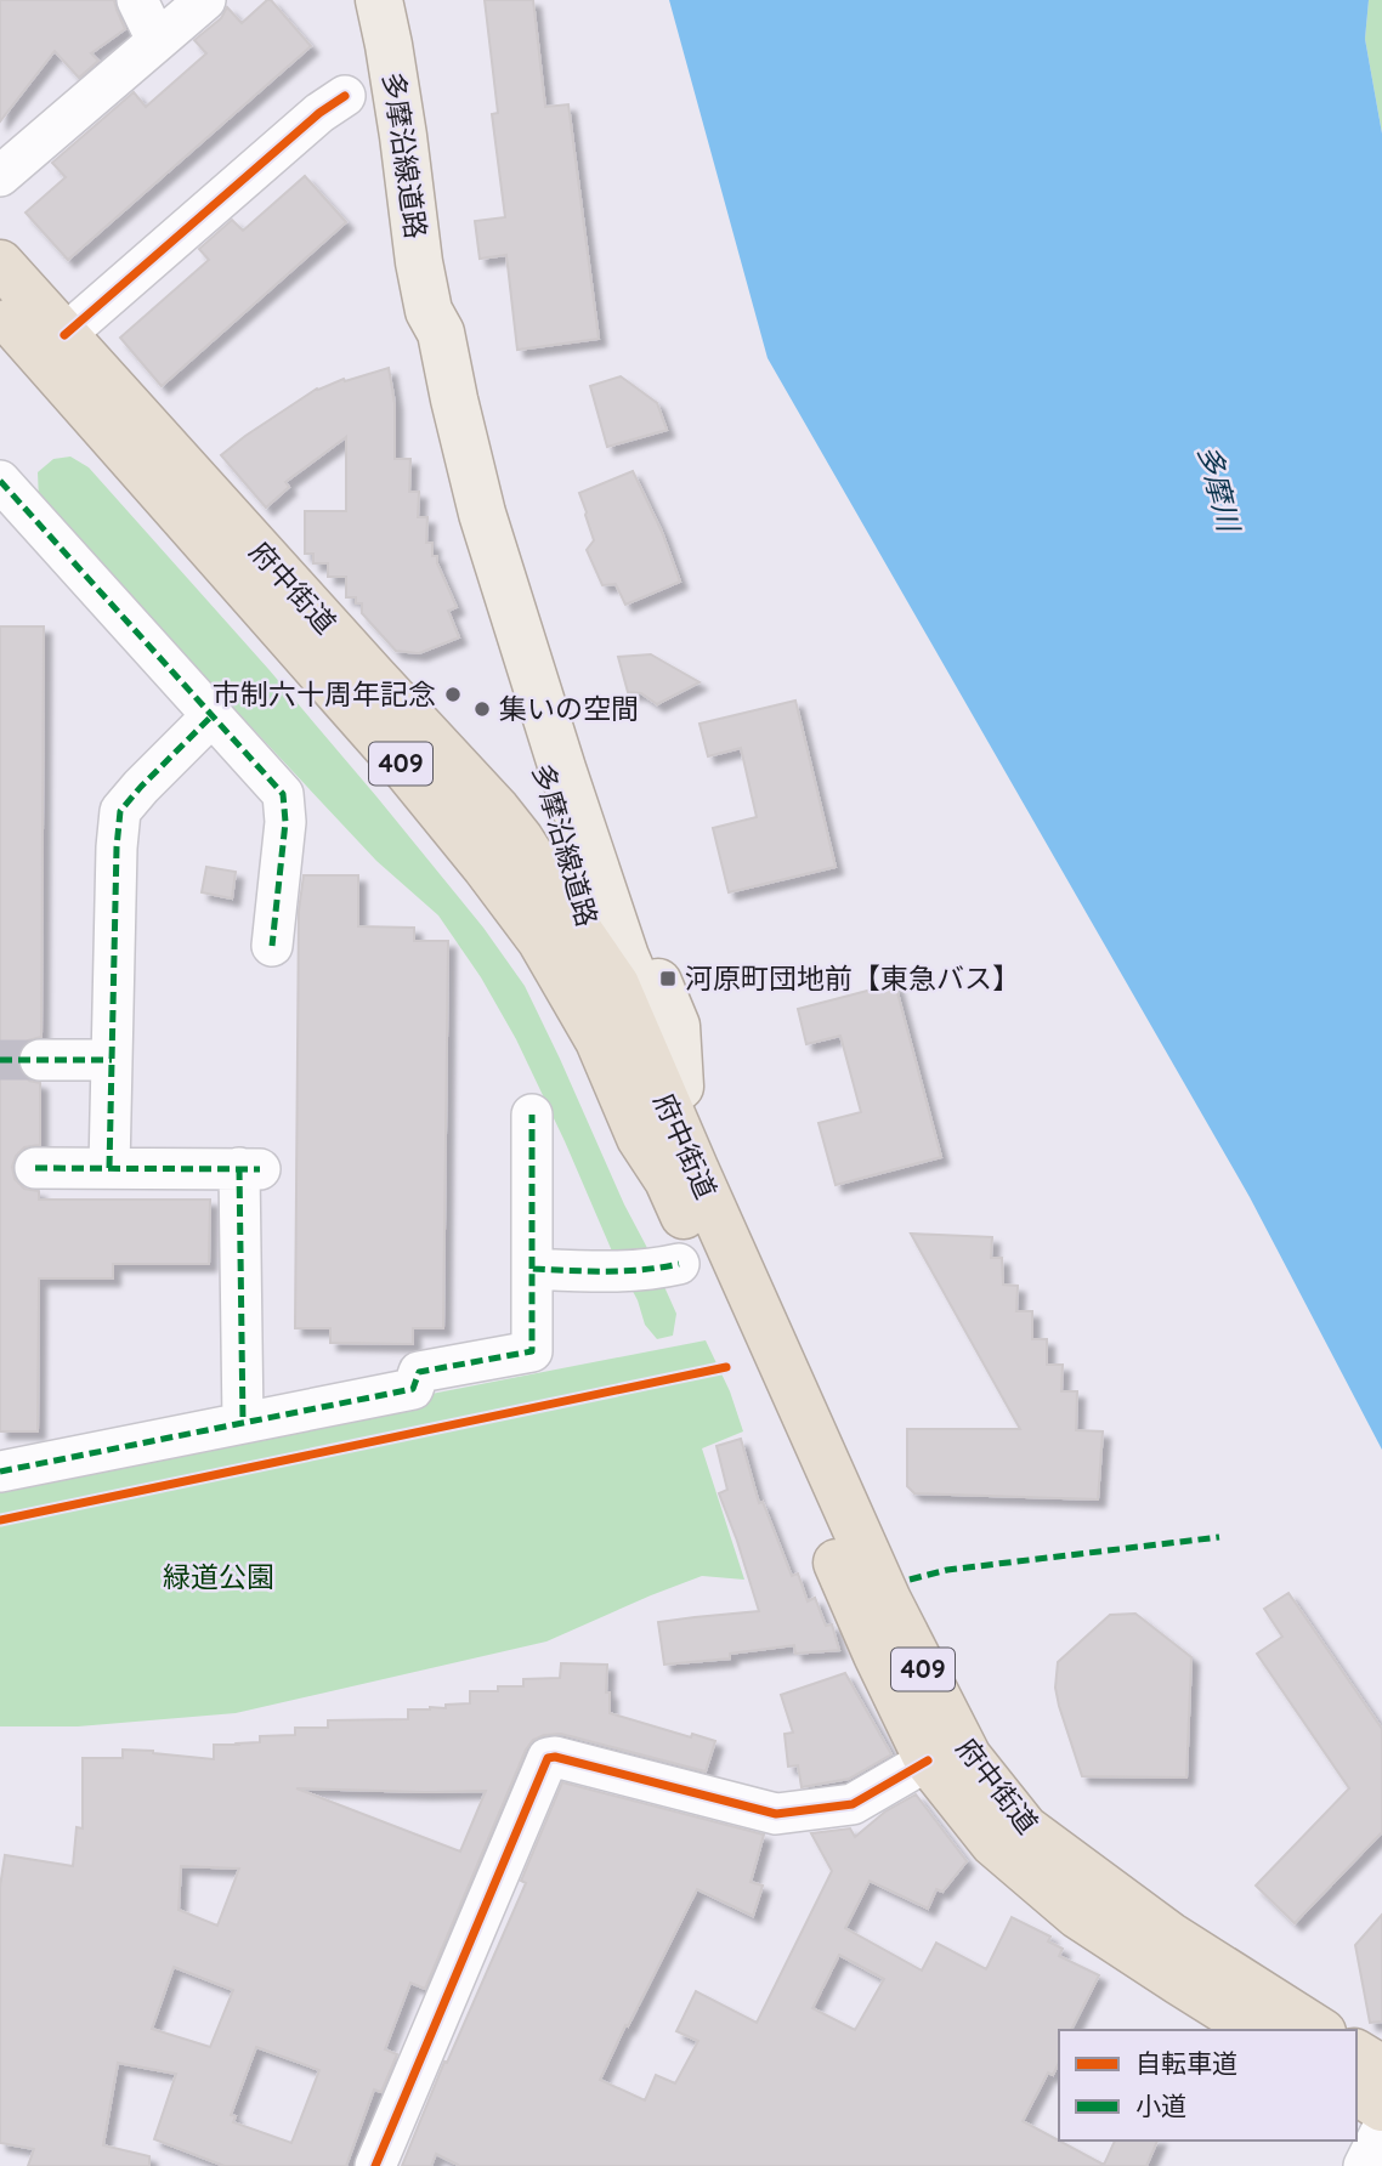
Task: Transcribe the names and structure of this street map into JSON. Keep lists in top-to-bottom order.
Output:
{
  "streets": {
    "highway": ["府中街道", "409"],
    "main road": ["多摩沿線道路"]
  },
  "crossings": [
    ["多摩沿線道路", "府中街道"]
  ],
  "water": ["多摩川"],
  "parks": ["緑道公園"],
  "places": {
    "other": ["市制六十周年記念", "集いの空間"],
    "transit": ["河原町団地前【東急バス】"]
  },
  "legend": ["自転車道", "小道"]
}
